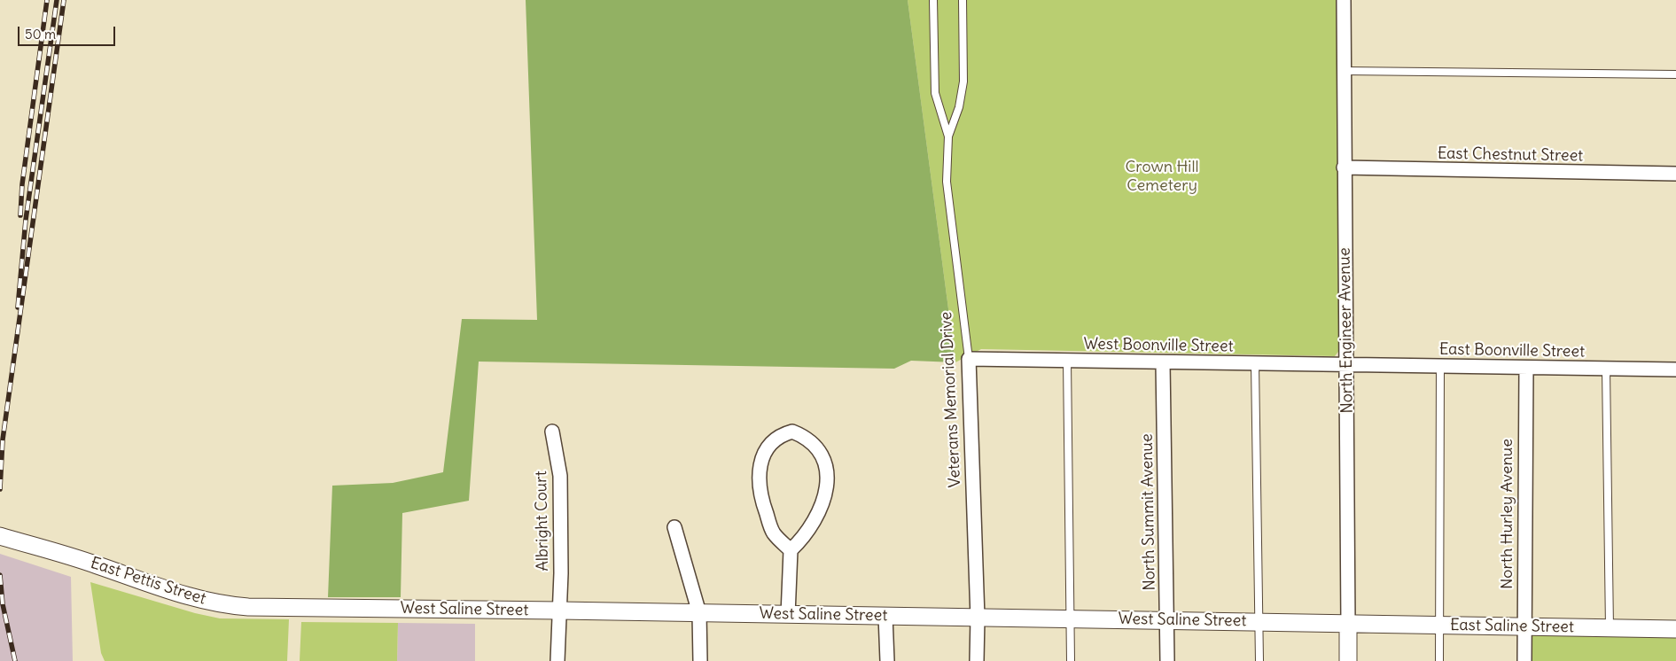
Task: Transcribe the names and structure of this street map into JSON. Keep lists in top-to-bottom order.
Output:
{
  "streets": {
    "street": [
      "East Chestnut Street",
      "North Engineer Avenue",
      "West Boonville Street",
      "East Boonville Street",
      "Veterans Memorial Drive",
      "North Summit Avenue",
      "North Hurley Avenue",
      "Albright Court",
      "East Pettis Street",
      "West Saline Street",
      "East Saline Street"
    ]
  },
  "crossings": [
    ["East Chestnut Street", "North Engineer Avenue"],
    ["North Engineer Avenue", "West Boonville Street"],
    ["North Engineer Avenue", "East Boonville Street"],
    ["North Engineer Avenue", "West Saline Street"],
    ["North Engineer Avenue", "East Saline Street"],
    ["West Boonville Street", "East Boonville Street"],
    ["West Boonville Street", "Veterans Memorial Drive"],
    ["West Boonville Street", "North Summit Avenue"],
    ["East Boonville Street", "North Hurley Avenue"],
    ["Veterans Memorial Drive", "West Saline Street"],
    ["North Summit Avenue", "West Saline Street"],
    ["North Hurley Avenue", "East Saline Street"],
    ["Albright Court", "West Saline Street"],
    ["East Pettis Street", "West Saline Street"],
    ["West Saline Street", "East Saline Street"]
  ],
  "parks": ["Crown Hill Cemetery"],
  "scale_bar": "50 m"
}
